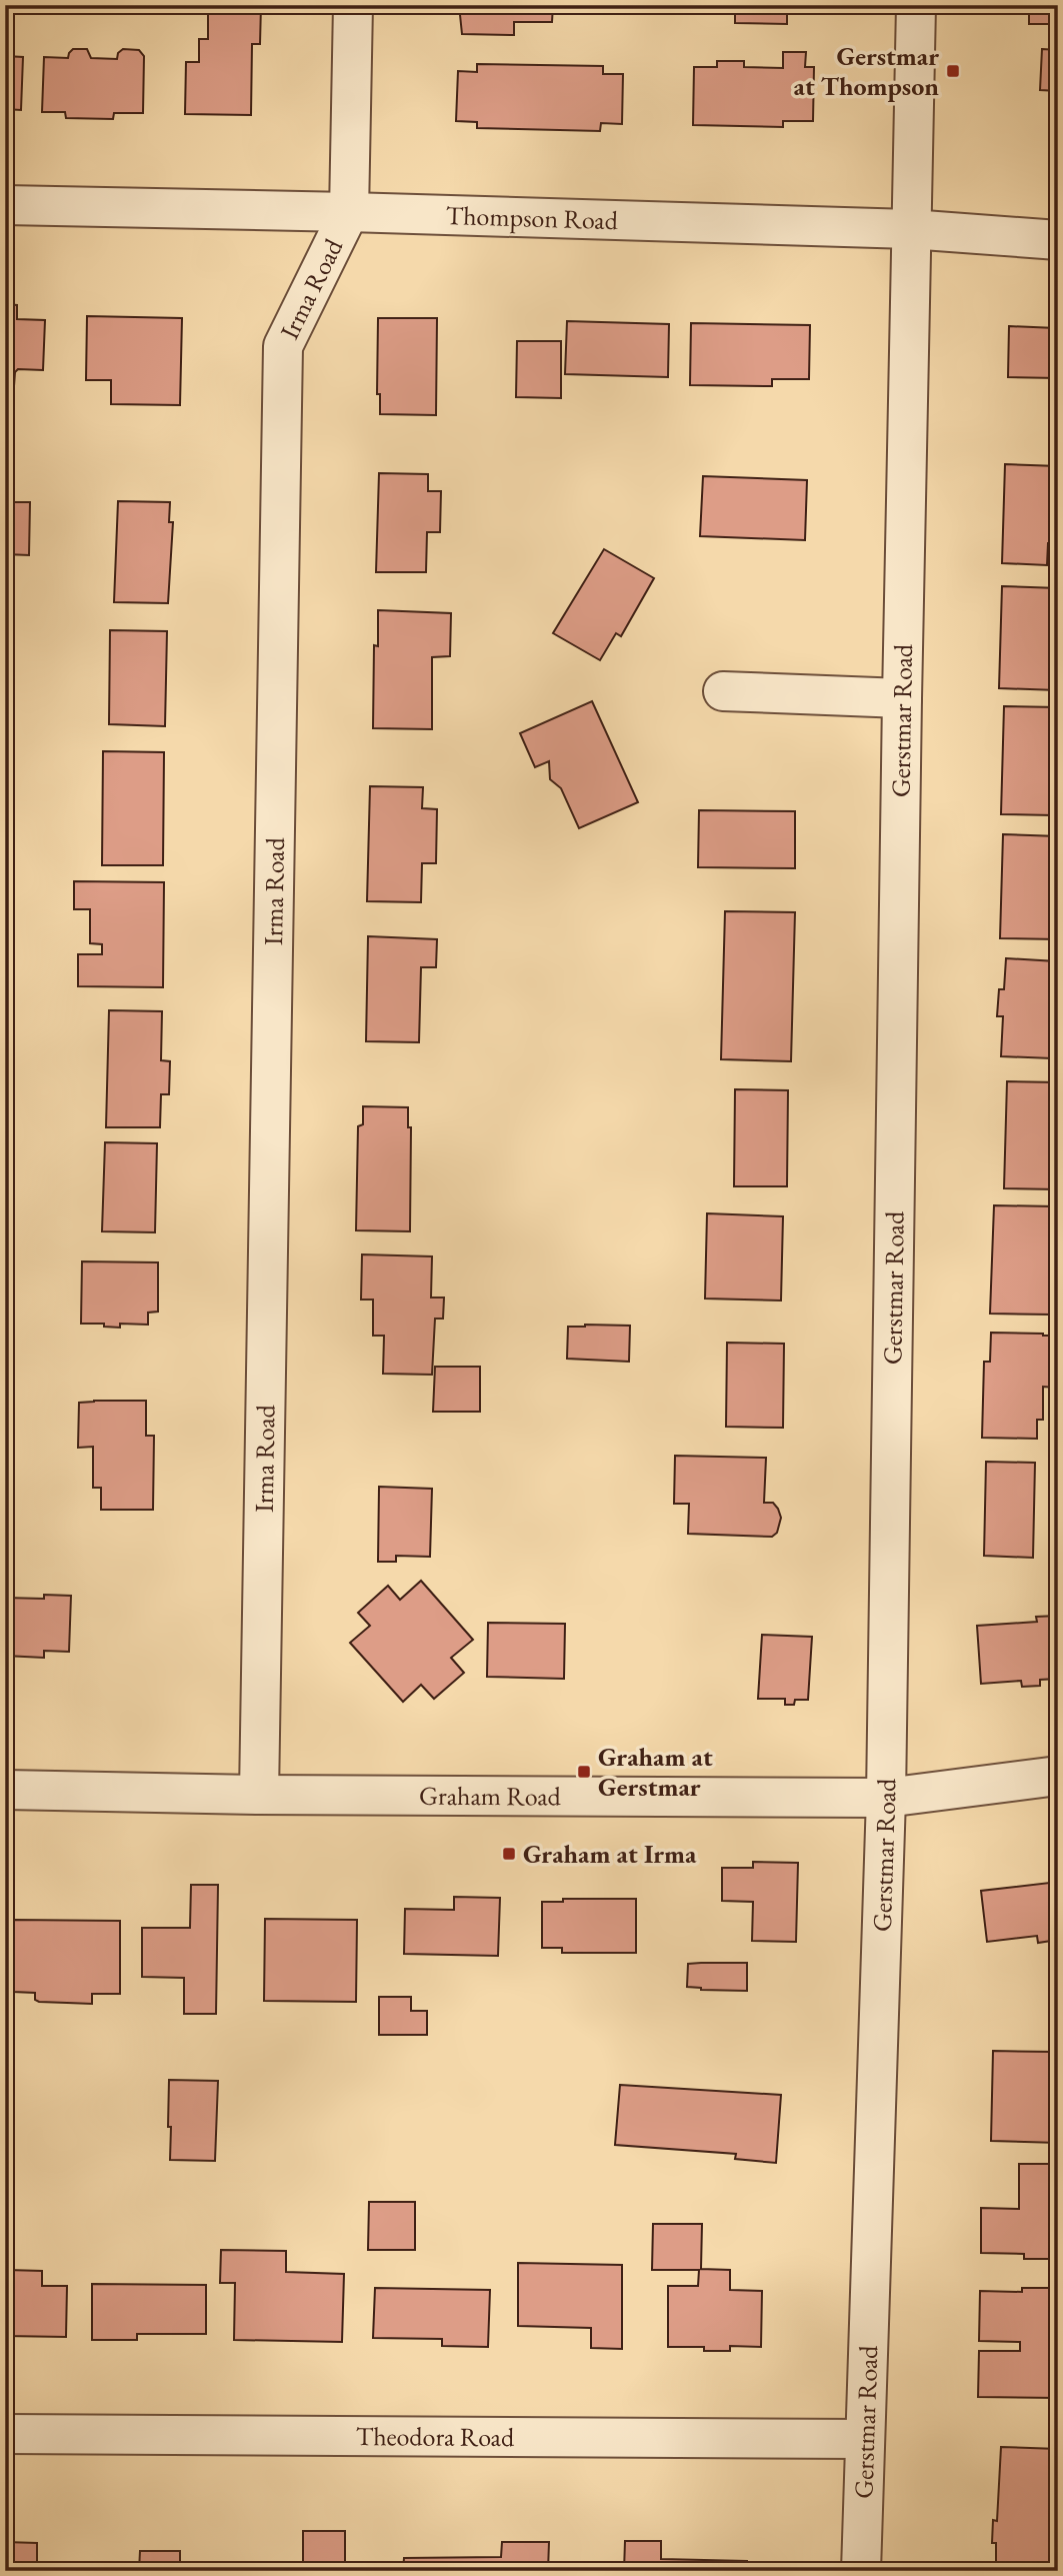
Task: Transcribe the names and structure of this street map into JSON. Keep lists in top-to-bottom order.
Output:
{
  "streets": {
    "street": [
      "Thompson Road",
      "Irma Road",
      "Gerstmar Road",
      "Graham Road",
      "Theodora Road"
    ]
  },
  "crossings": [
    ["Thompson Road", "Irma Road"],
    ["Thompson Road", "Gerstmar Road"],
    ["Irma Road", "Graham Road"],
    ["Gerstmar Road", "Graham Road"],
    ["Gerstmar Road", "Theodora Road"]
  ],
  "places": {
    "transit": ["Gerstmar at Thompson", "Graham at Gerstmar", "Graham at Irma"]
  }
}
